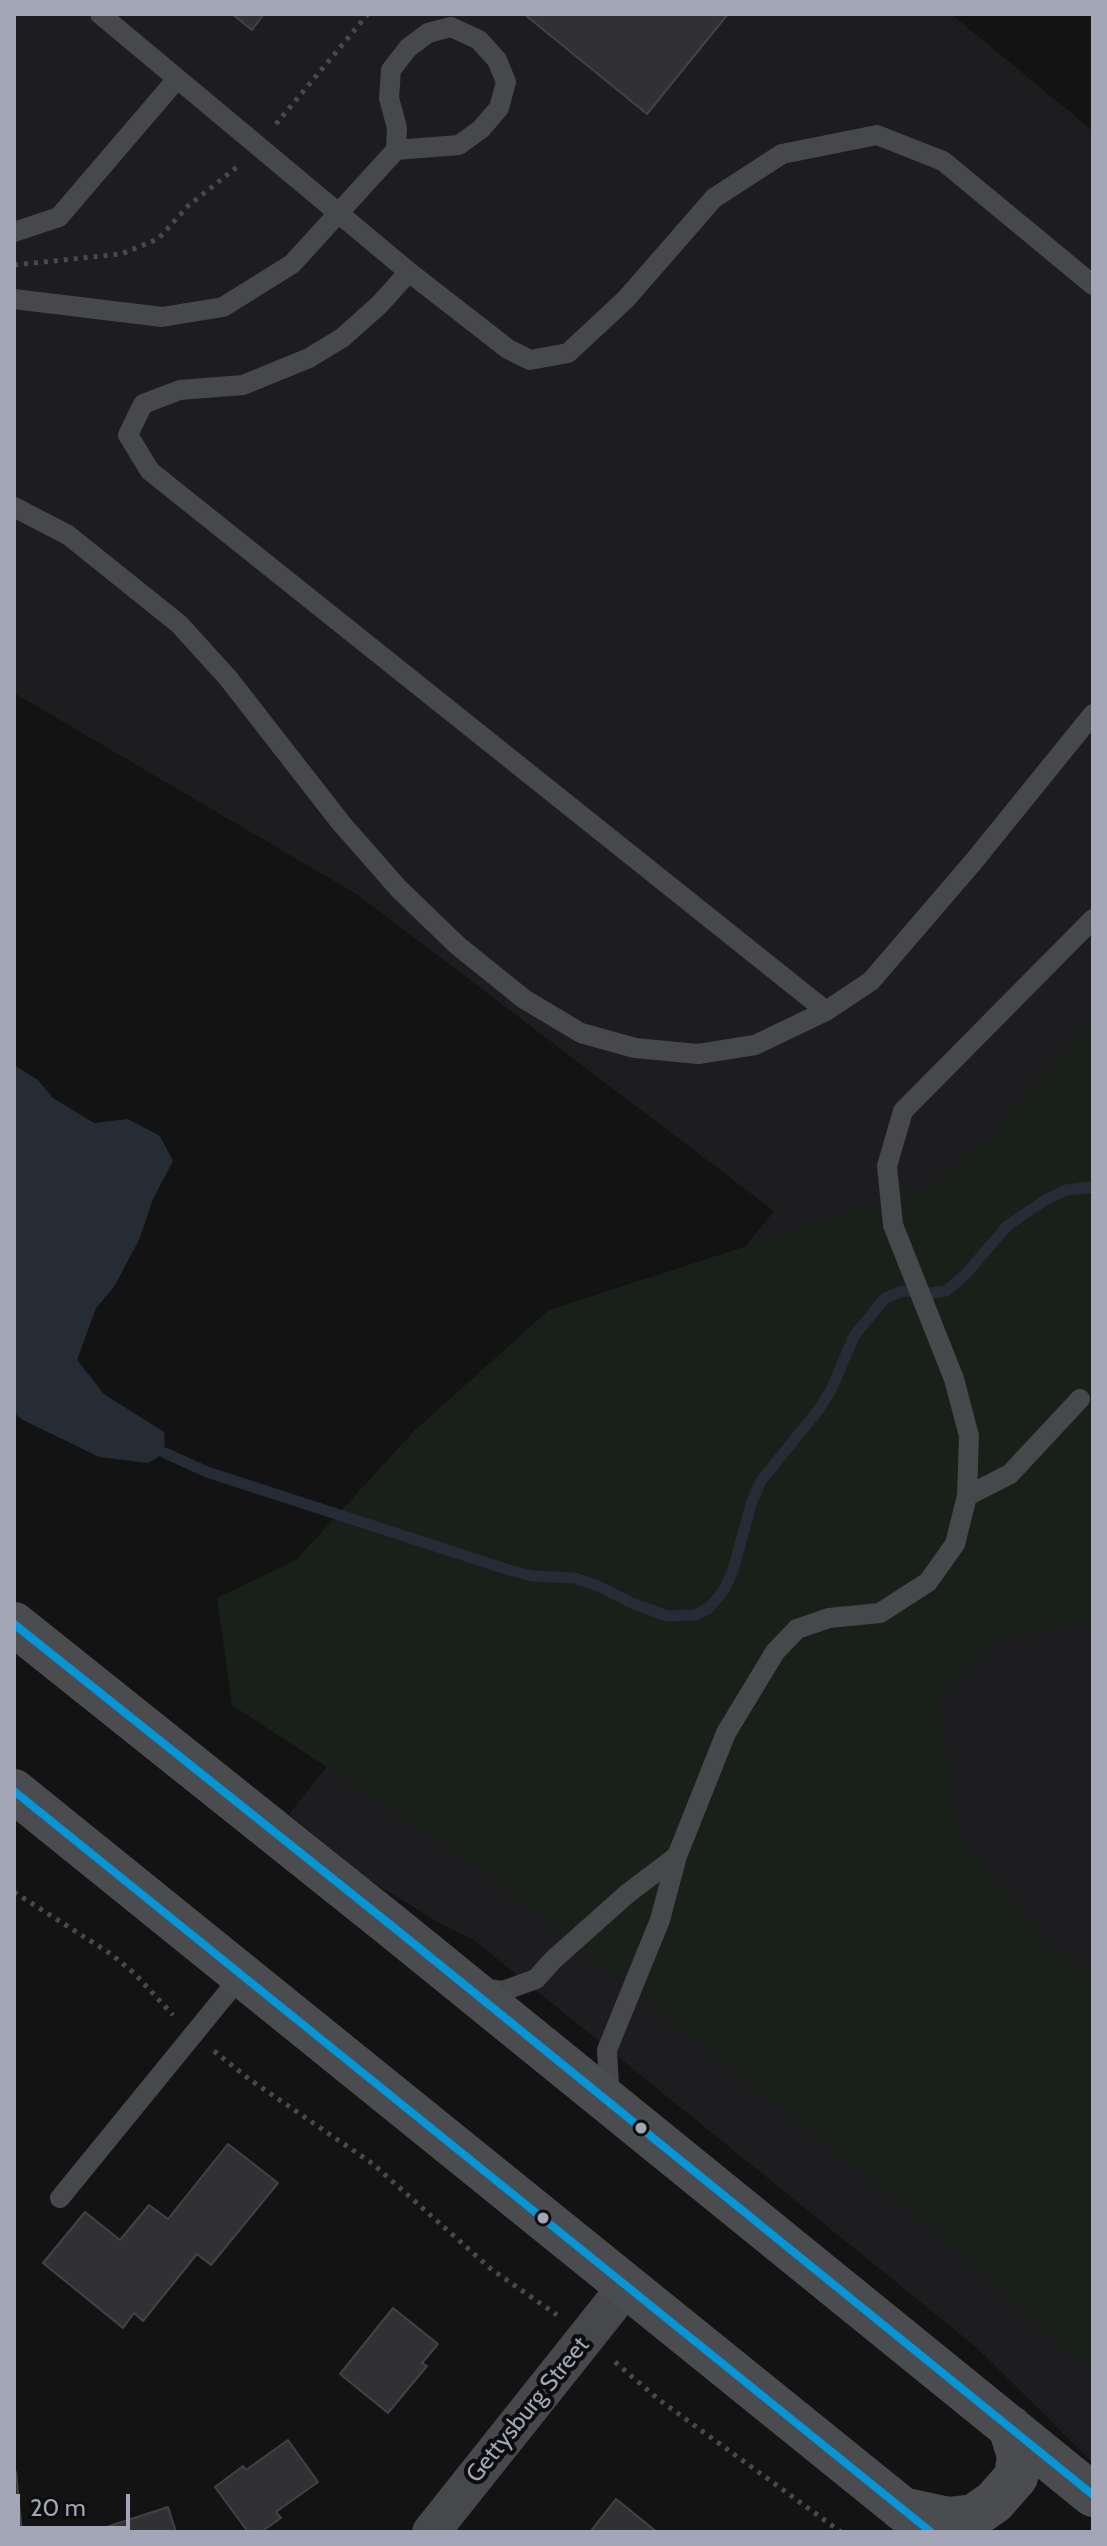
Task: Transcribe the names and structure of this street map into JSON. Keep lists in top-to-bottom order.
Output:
{
  "streets": {
    "street": ["Gettysburg Street"]
  },
  "scale_bar": "20 m"
}
